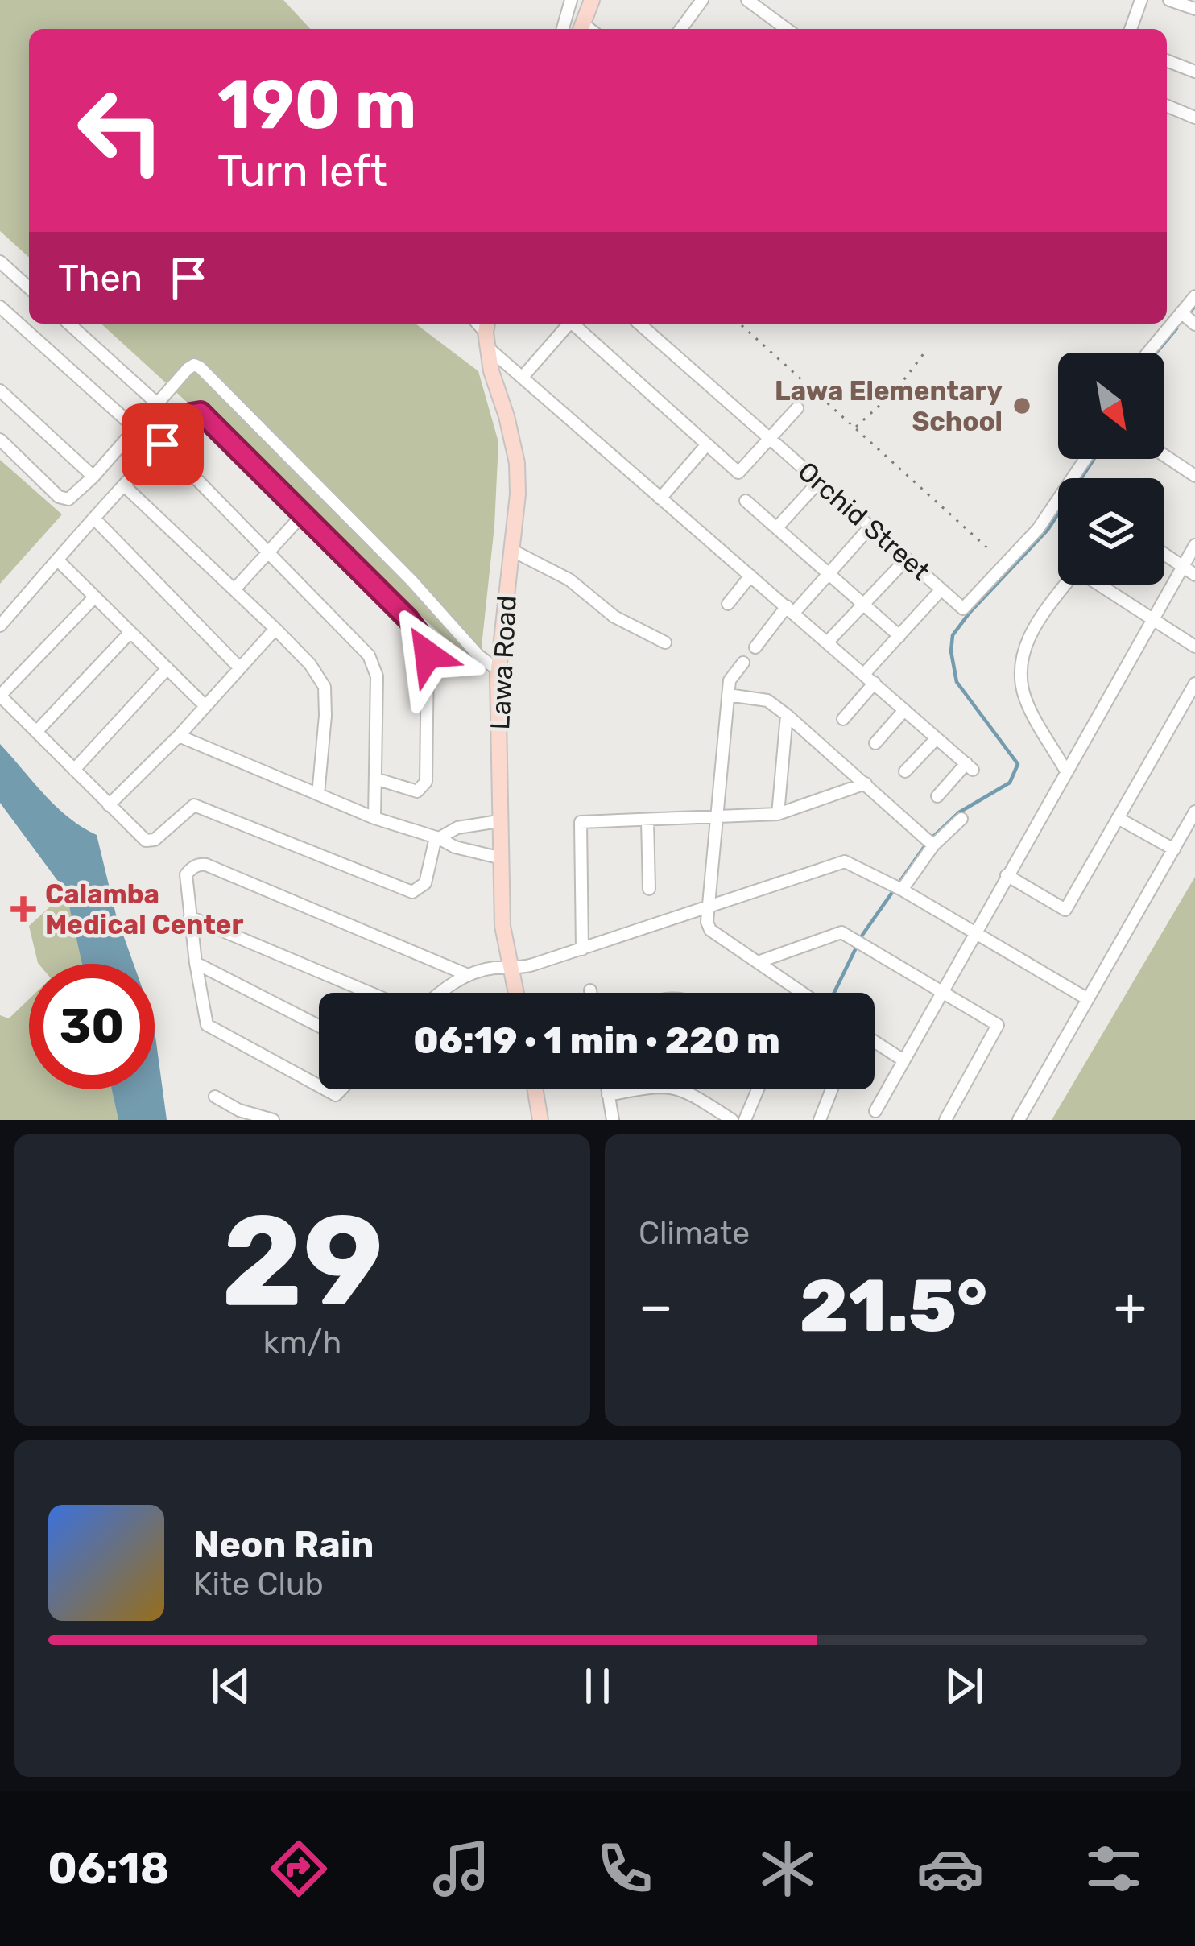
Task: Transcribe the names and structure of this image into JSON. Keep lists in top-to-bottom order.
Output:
{
  "streets": {
    "main road": ["Lawa Road"],
    "street": ["Orchid Street"]
  },
  "places": {
    "other": ["Lawa Elementary School"],
    "health": ["Calamba Medical Center"]
  },
  "north": "bottom right",
  "page": {
    "turn": ["190 m", "Turn left"],
    "then": "Then",
    "limit": "30",
    "trip": "06:19 · 1 min · 220 m",
    "tile": [
      ["29", "km/h"],
      "Climate"
    ],
    "heat": ["−", "21.5°", "+"],
    "song": ["Neon Rain", "Kite Club"],
    "tabs": "06:18"
  }
}
